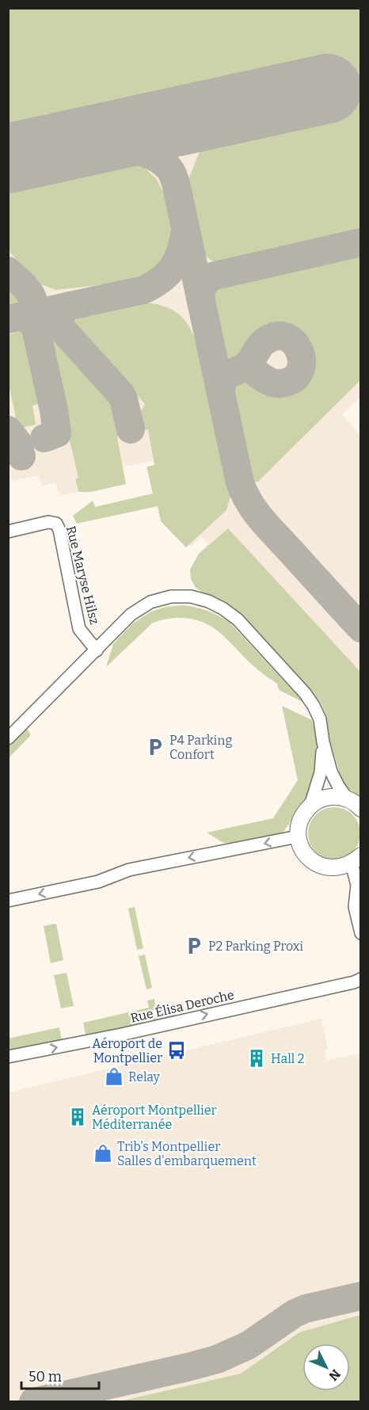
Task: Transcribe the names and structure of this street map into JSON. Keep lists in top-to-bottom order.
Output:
{
  "streets": {
    "street": ["Rue Maryse Hilsz", "Rue Élisa Deroche"]
  },
  "one_way": ["Rue Élisa Deroche"],
  "places": {
    "parking": ["P4 Parking Confort", "P2 Parking Proxi"],
    "bus stop": ["Aéroport de Montpellier"],
    "building": ["Hall 2", "Aéroport Montpellier Méditerranée"],
    "shop": ["Relay", "Trib's Montpellier Salles d'embarquement"]
  },
  "scale_bar": "50 m",
  "north": "bottom right"
}
